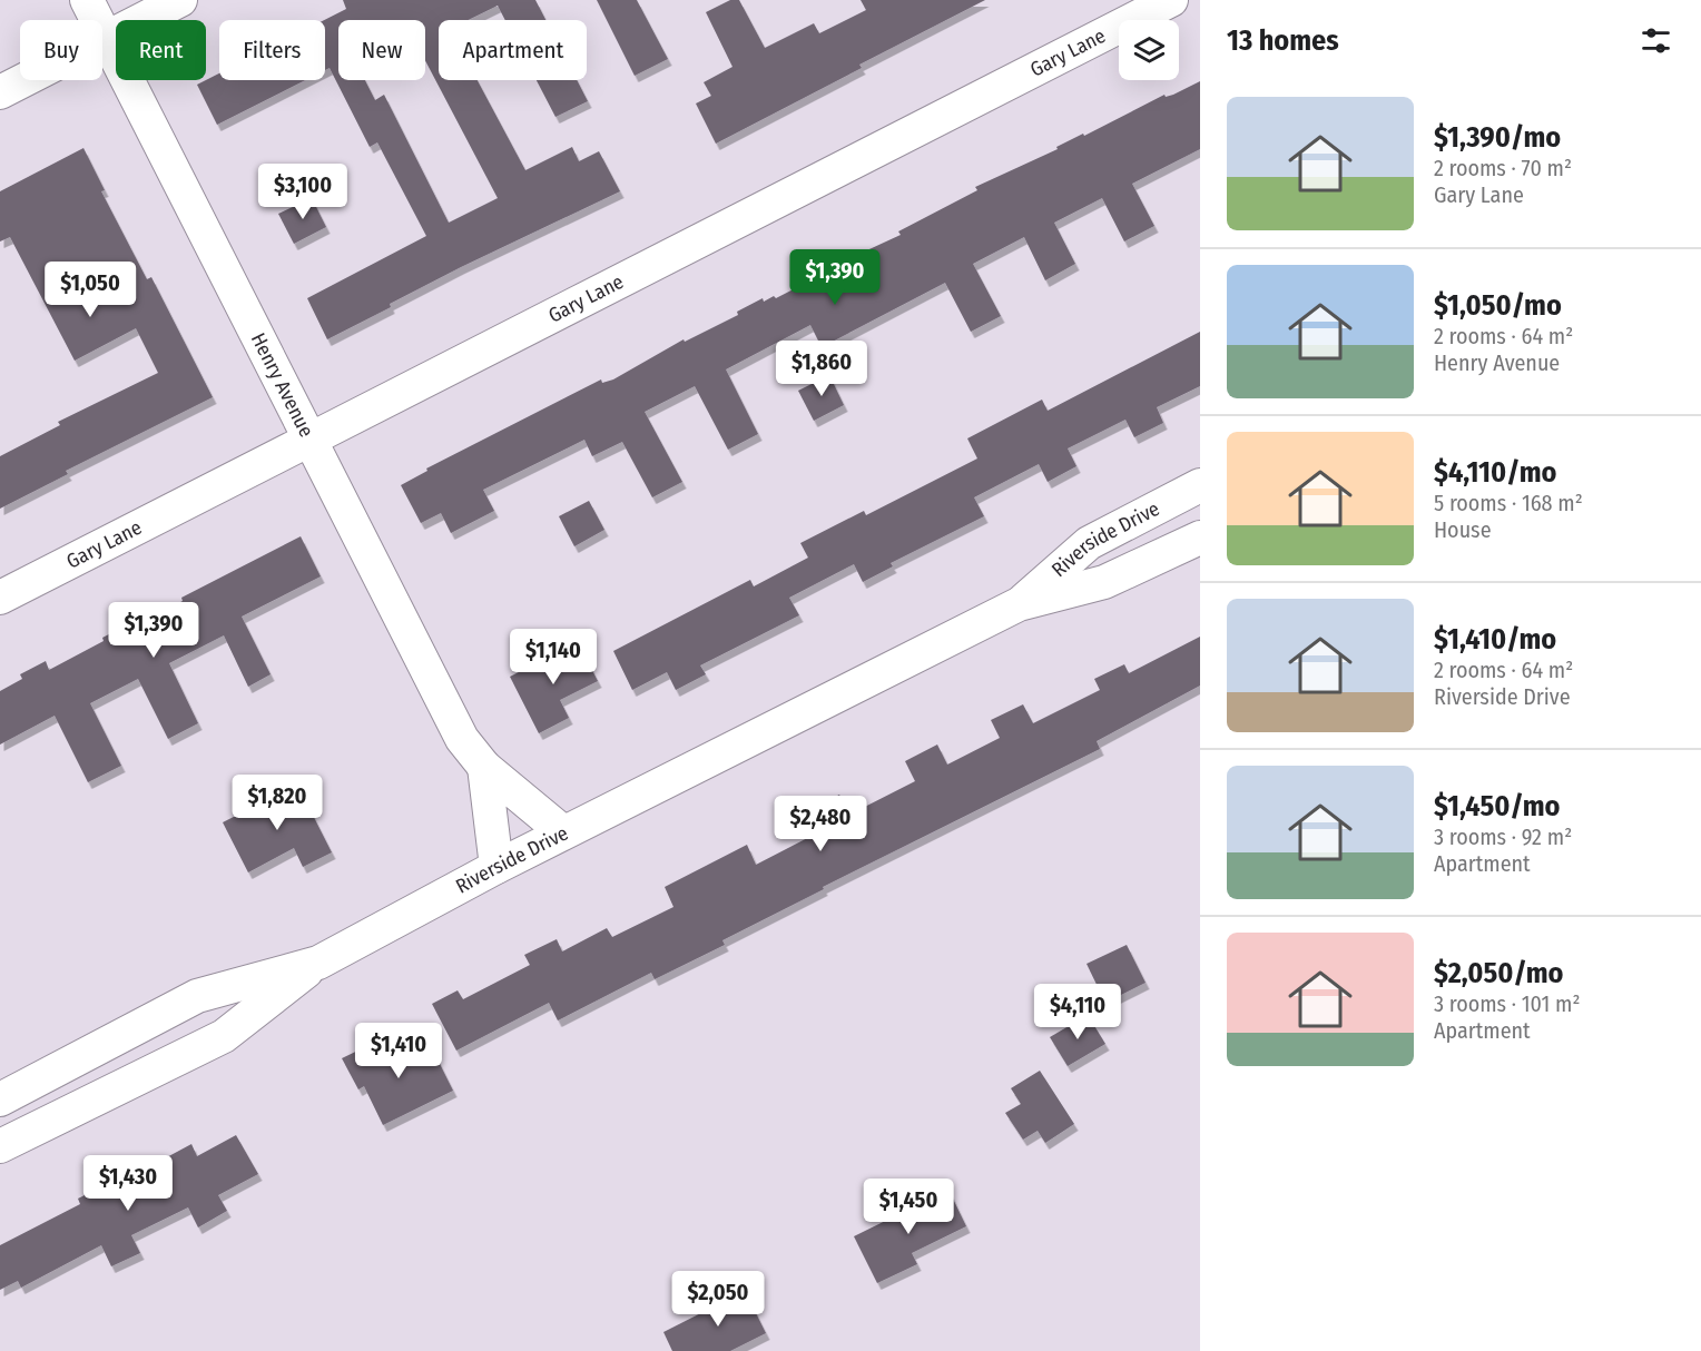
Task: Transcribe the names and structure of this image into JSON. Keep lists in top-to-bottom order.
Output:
{
  "streets": {
    "street": ["Gary Lane", "Henry Avenue", "Riverside Drive"]
  },
  "crossings": [
    ["Gary Lane", "Henry Avenue"],
    ["Henry Avenue", "Riverside Drive"]
  ],
  "page": {
    "heading": "13 homes",
    "chip": [
      "Buy",
      "Rent",
      "Filters",
      "New",
      "Apartment"
    ],
    "list": [
      {
        "name": "$1,390/mo",
        "note": "2 rooms · 70 m² · Gary Lane"
      },
      {
        "name": "$1,050/mo",
        "note": "2 rooms · 64 m² · Henry Avenue"
      },
      {
        "name": "$4,110/mo",
        "note": "5 rooms · 168 m² · House"
      },
      {
        "name": "$1,410/mo",
        "note": "2 rooms · 64 m² · Riverside Drive"
      },
      {
        "name": "$1,450/mo",
        "note": "3 rooms · 92 m² · Apartment"
      },
      {
        "name": "$2,050/mo",
        "note": "3 rooms · 101 m² · Apartment"
      }
    ],
    "price": [
      "$3,100",
      "$1,390",
      "$1,050",
      "$1,860",
      "$1,390",
      "$1,140",
      "$1,820",
      "$2,480",
      "$4,110",
      "$1,410",
      "$1,430",
      "$1,450",
      "$2,050"
    ]
  }
}
